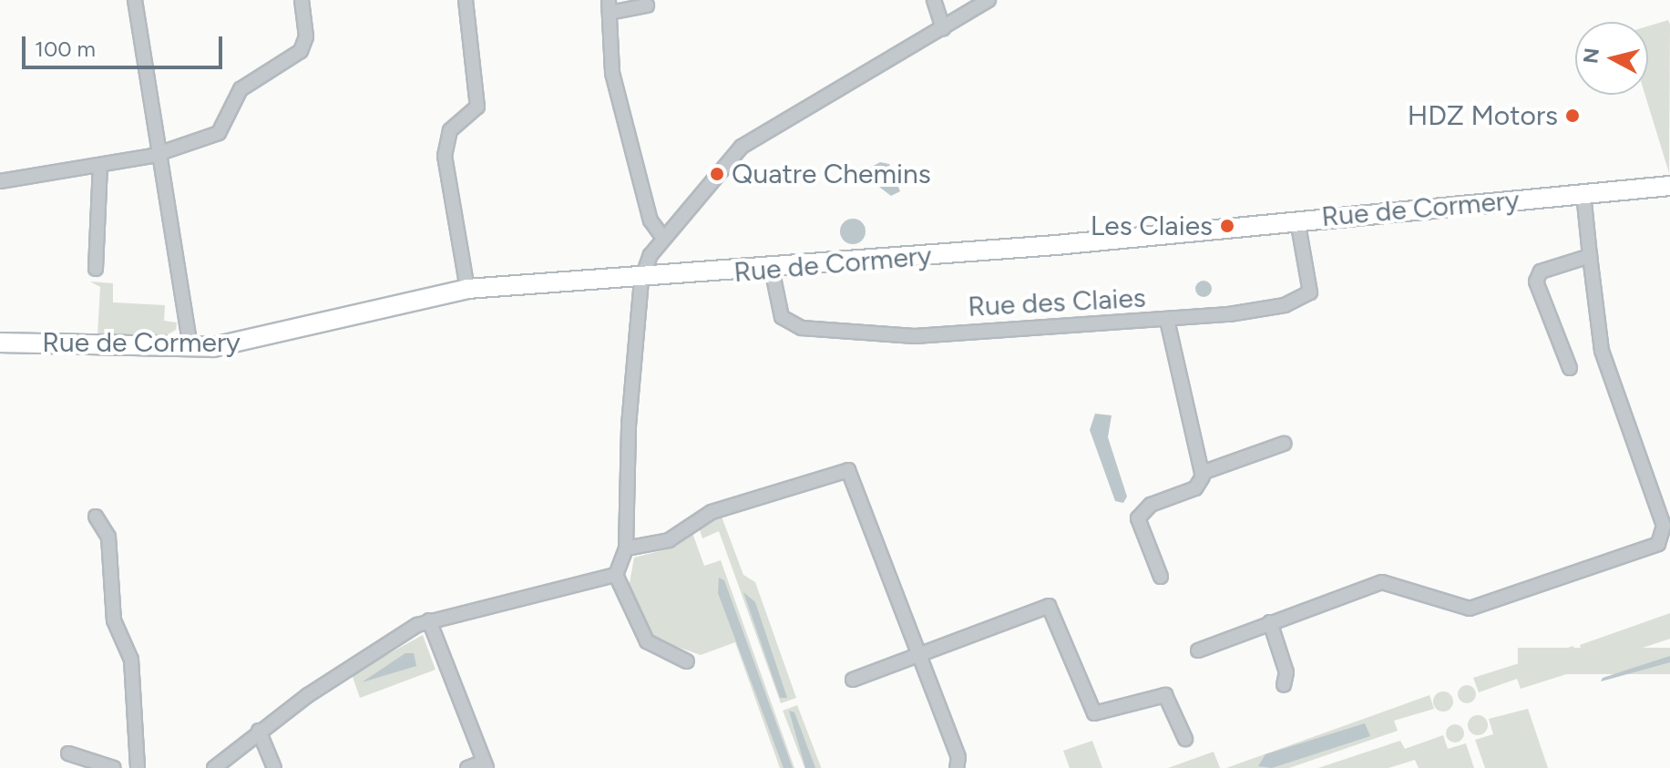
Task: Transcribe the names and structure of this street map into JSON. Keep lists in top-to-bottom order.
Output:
{
  "streets": {
    "main road": ["Rue de Cormery"],
    "street": ["Rue des Claies"]
  },
  "crossings": [
    ["Rue de Cormery", "Rue des Claies"]
  ],
  "places": ["HDZ Motors", "Quatre Chemins", "Les Claies"],
  "scale_bar": "100 m",
  "north": "left"
}
